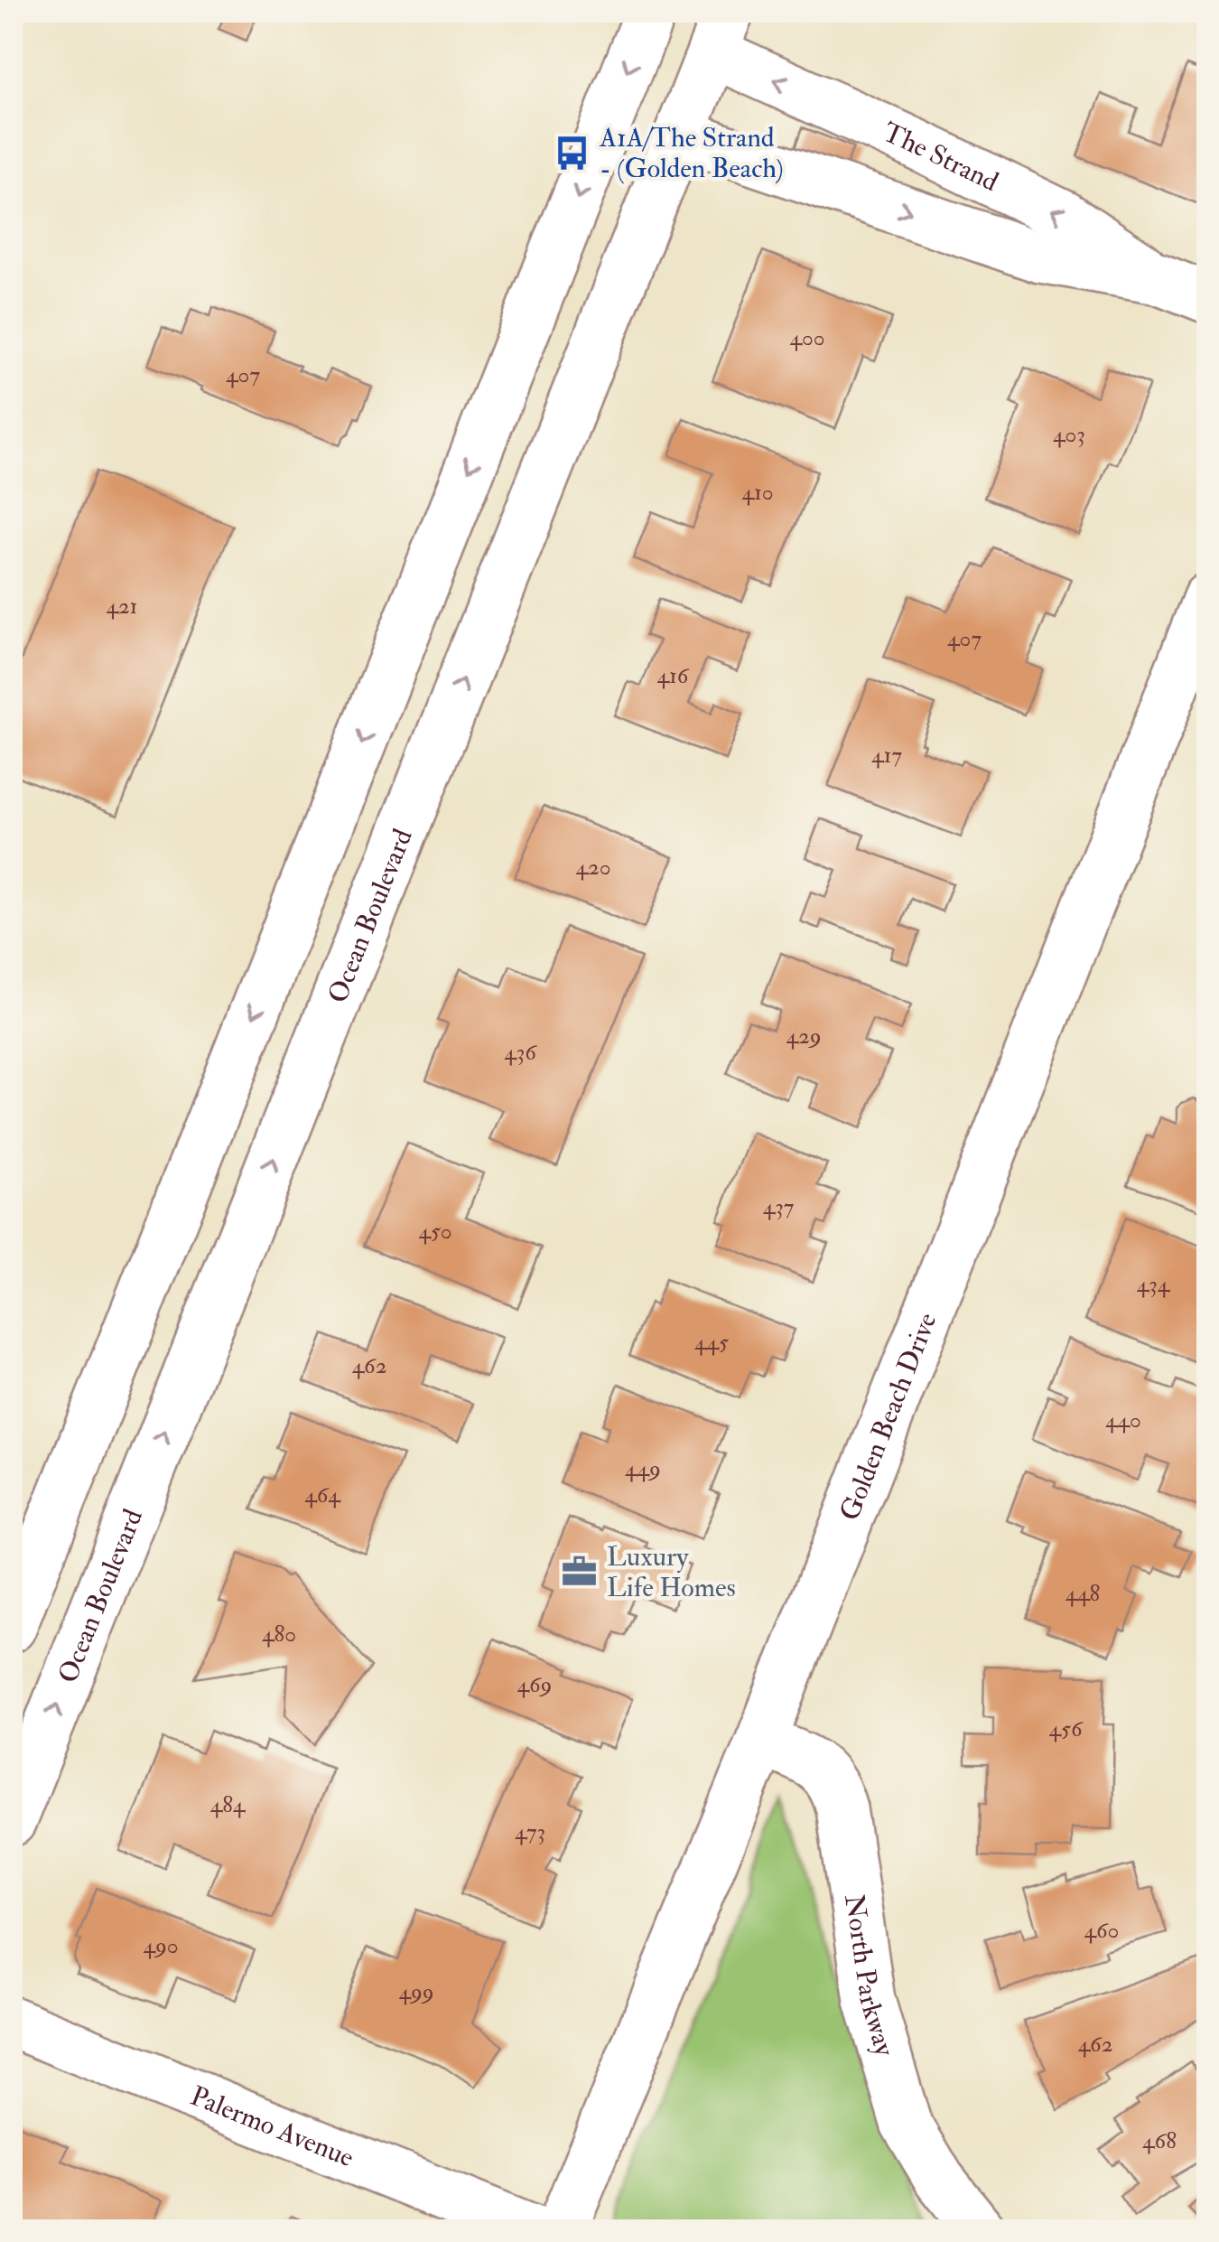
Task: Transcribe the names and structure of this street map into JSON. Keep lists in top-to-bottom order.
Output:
{
  "streets": {
    "street": [
      "The Strand",
      "Ocean Boulevard",
      "Golden Beach Drive",
      "North Parkway",
      "Palermo Avenue"
    ]
  },
  "crossings": [
    ["The Strand", "Ocean Boulevard"],
    ["Golden Beach Drive", "North Parkway"]
  ],
  "places": {
    "bus stop": ["A1A/The Strand - (Golden Beach)"],
    "office": ["Luxury Life Homes"]
  },
  "house_numbers": [
    "400",
    "407",
    "403",
    "410",
    "421",
    "407",
    "416",
    "417",
    "420",
    "429",
    "436",
    "437",
    "450",
    "434",
    "445",
    "462",
    "440",
    "449",
    "464",
    "448",
    "480",
    "469",
    "456",
    "484",
    "473",
    "460",
    "490",
    "499",
    "462",
    "468"
  ]
}
